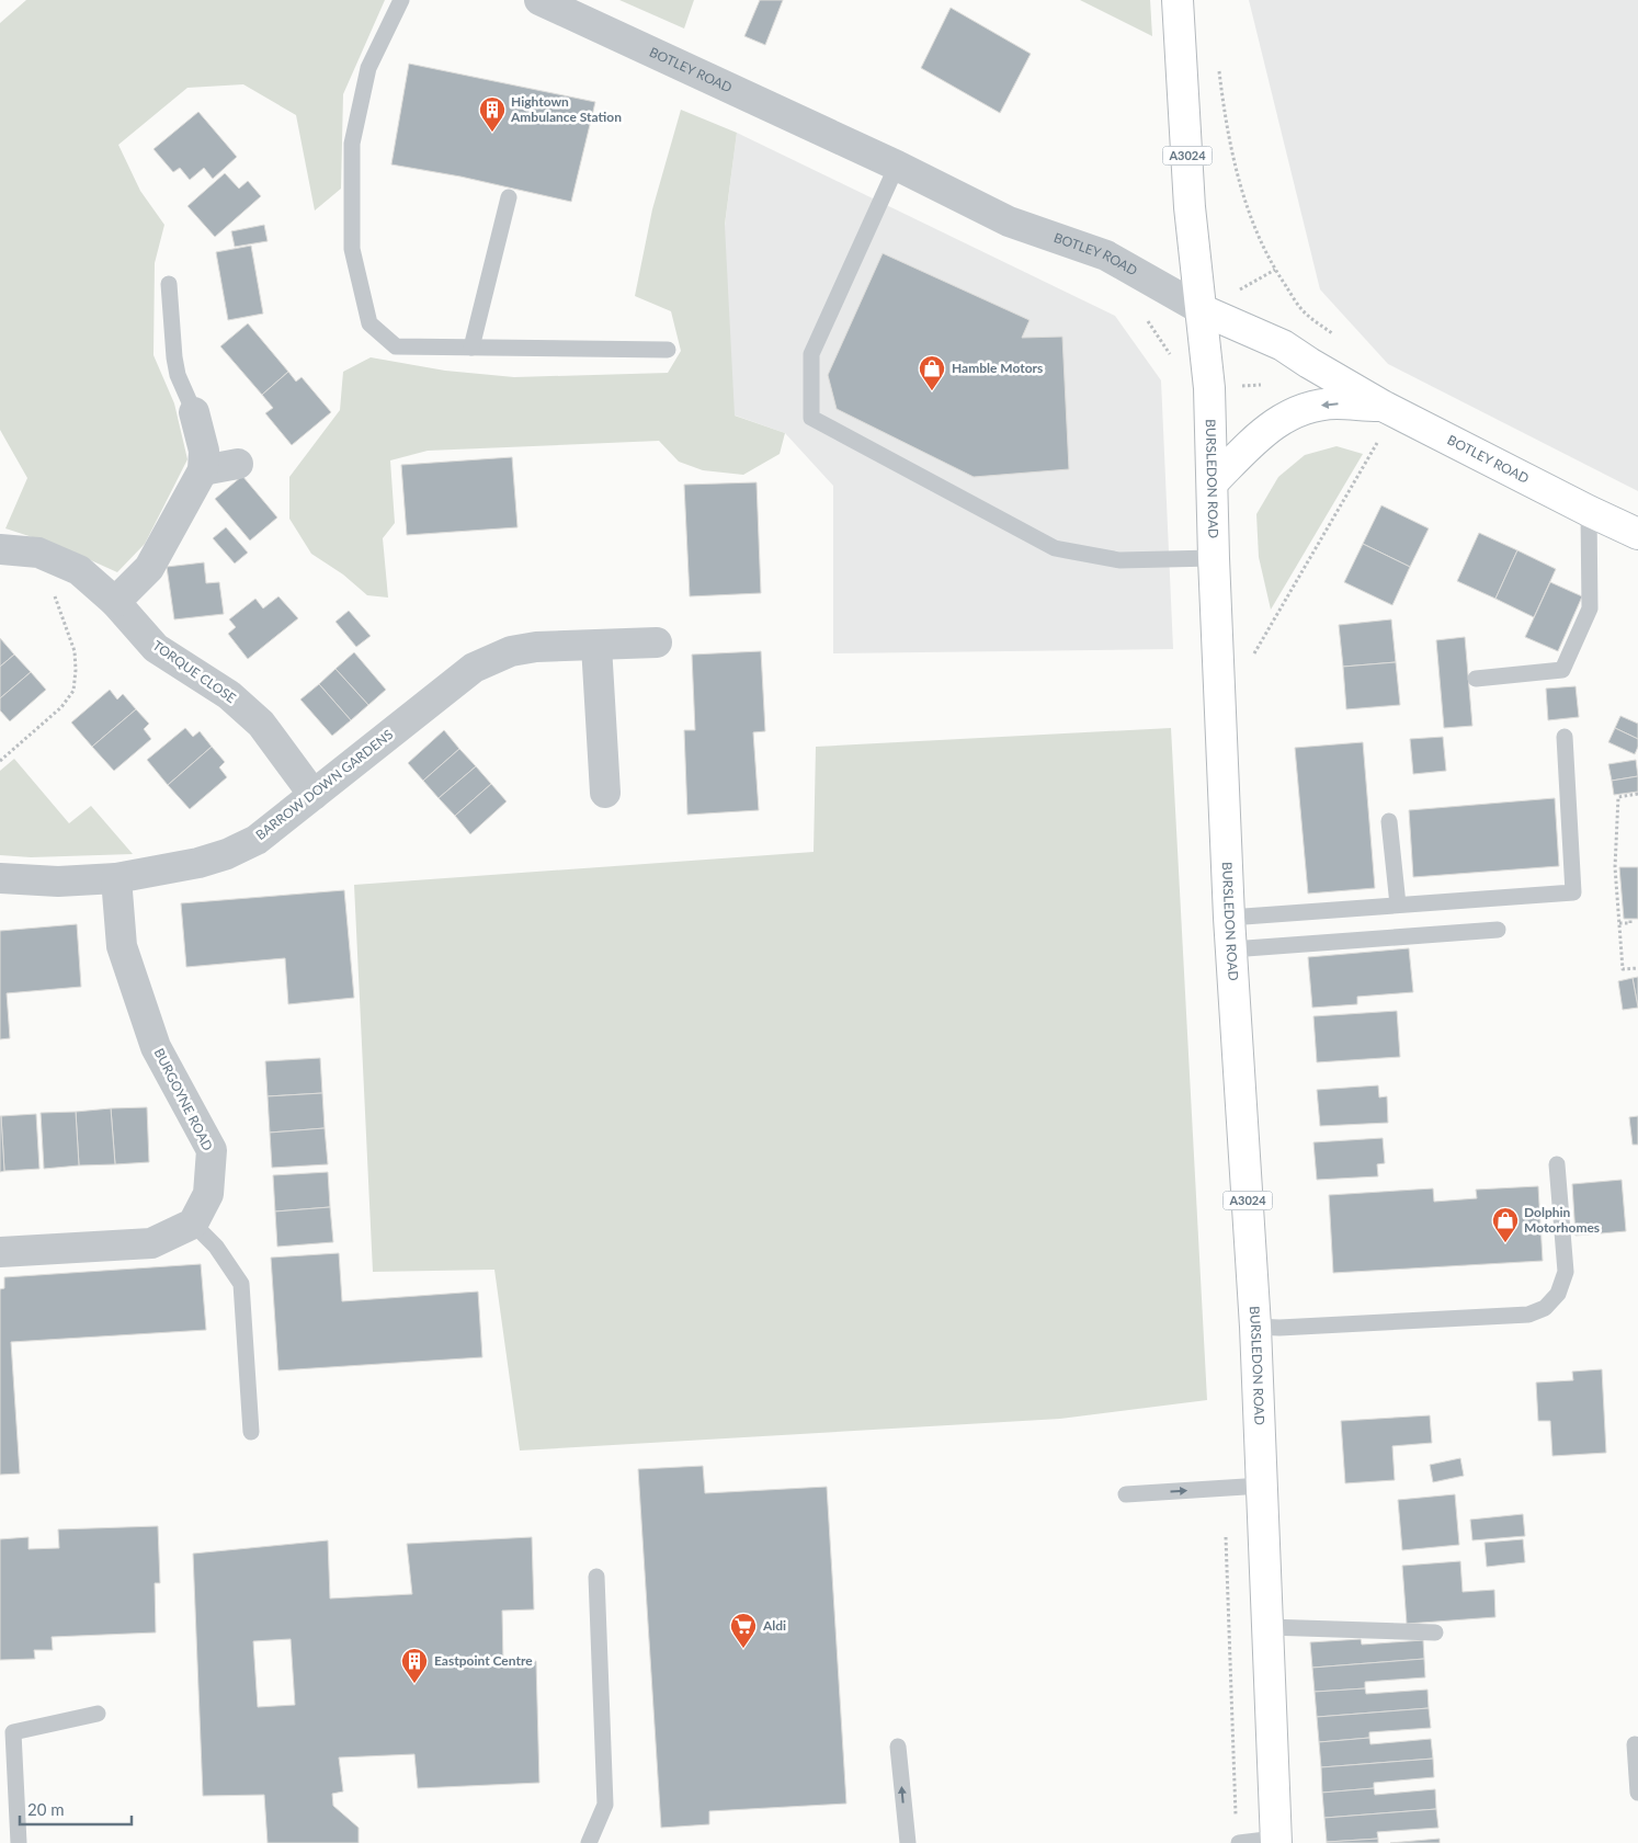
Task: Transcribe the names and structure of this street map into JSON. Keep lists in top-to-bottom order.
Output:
{
  "streets": {
    "main road": ["BOTLEY ROAD", "A3024", "BURSLEDON ROAD"],
    "street": ["TORQUE CLOSE", "BARROW DOWN GARDENS", "BURGOYNE ROAD"]
  },
  "crossings": [
    ["BOTLEY ROAD", "BURSLEDON ROAD"],
    ["TORQUE CLOSE", "BARROW DOWN GARDENS"],
    ["BARROW DOWN GARDENS", "BURGOYNE ROAD"]
  ],
  "places": {
    "building": ["Hightown Ambulance Station", "Eastpoint Centre"],
    "shop": ["Hamble Motors", "Dolphin Motorhomes"],
    "supermarket": ["Aldi"]
  },
  "scale_bar": "20 m"
}
